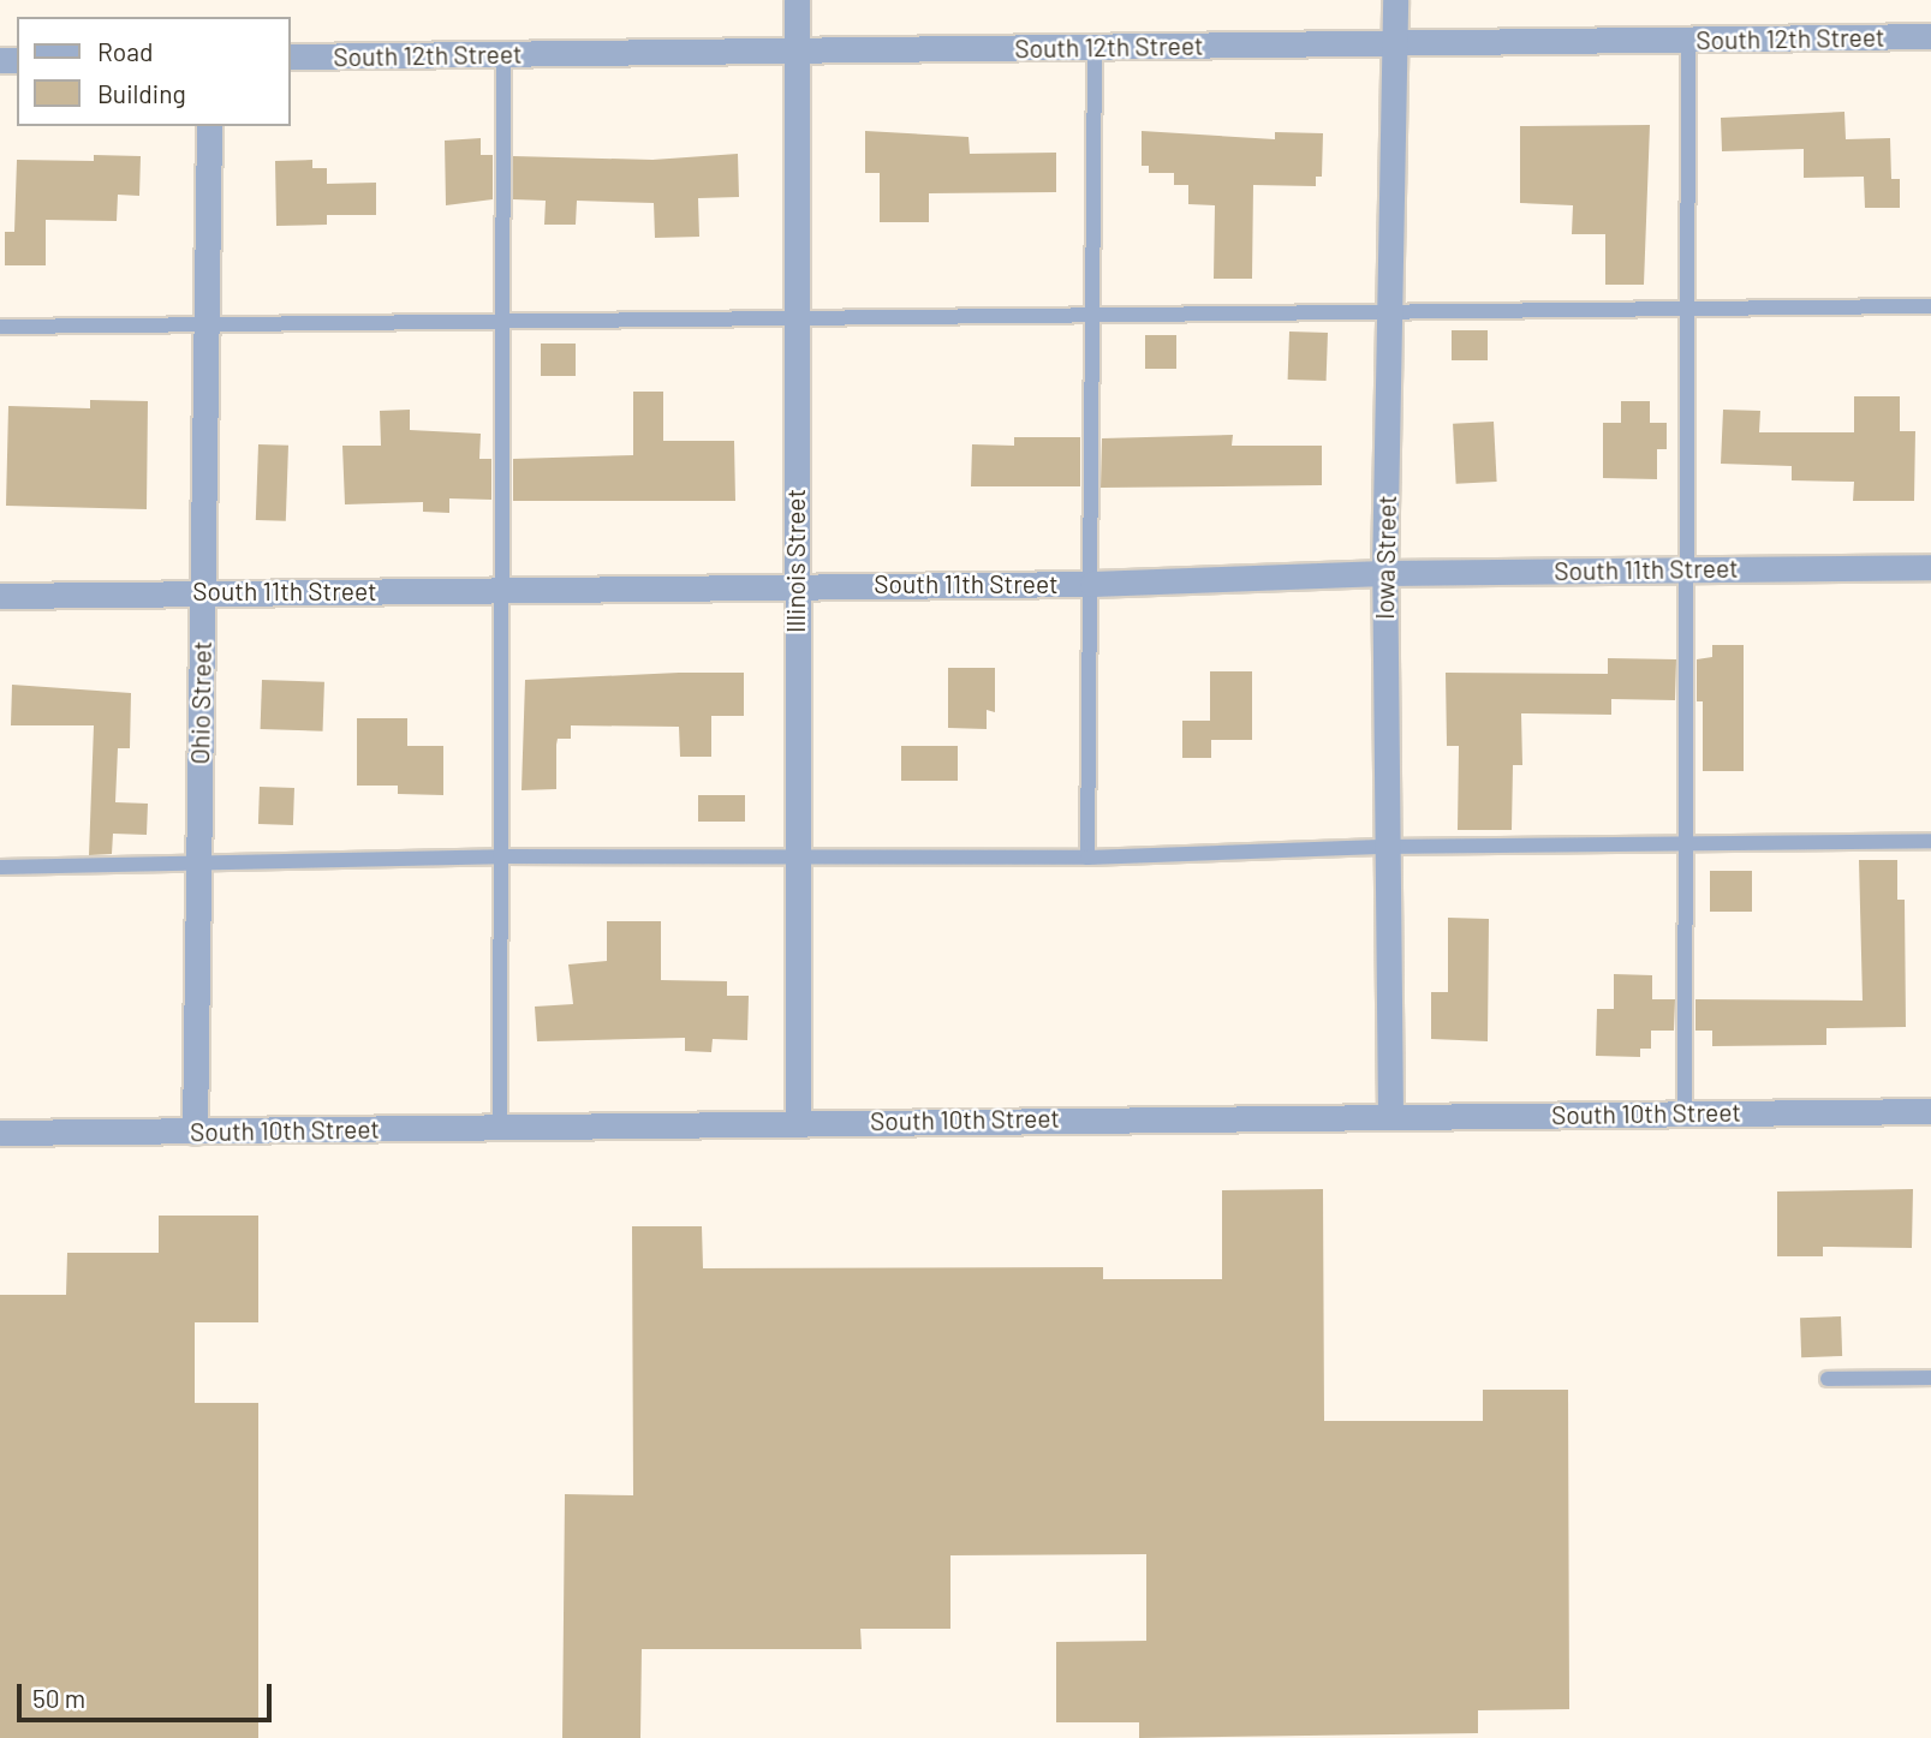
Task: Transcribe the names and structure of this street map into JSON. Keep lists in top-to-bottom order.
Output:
{
  "streets": {
    "street": [
      "South 12th Street",
      "Iowa Street",
      "Illinois Street",
      "South 11th Street",
      "Ohio Street",
      "South 10th Street"
    ]
  },
  "crossings": [
    ["South 12th Street", "Iowa Street"],
    ["South 12th Street", "Illinois Street"],
    ["Iowa Street", "South 11th Street"],
    ["Iowa Street", "South 10th Street"],
    ["Illinois Street", "South 11th Street"],
    ["Illinois Street", "South 10th Street"],
    ["South 11th Street", "Ohio Street"],
    ["Ohio Street", "South 10th Street"]
  ],
  "legend": ["Road", "Building"],
  "scale_bar": "50 m"
}
